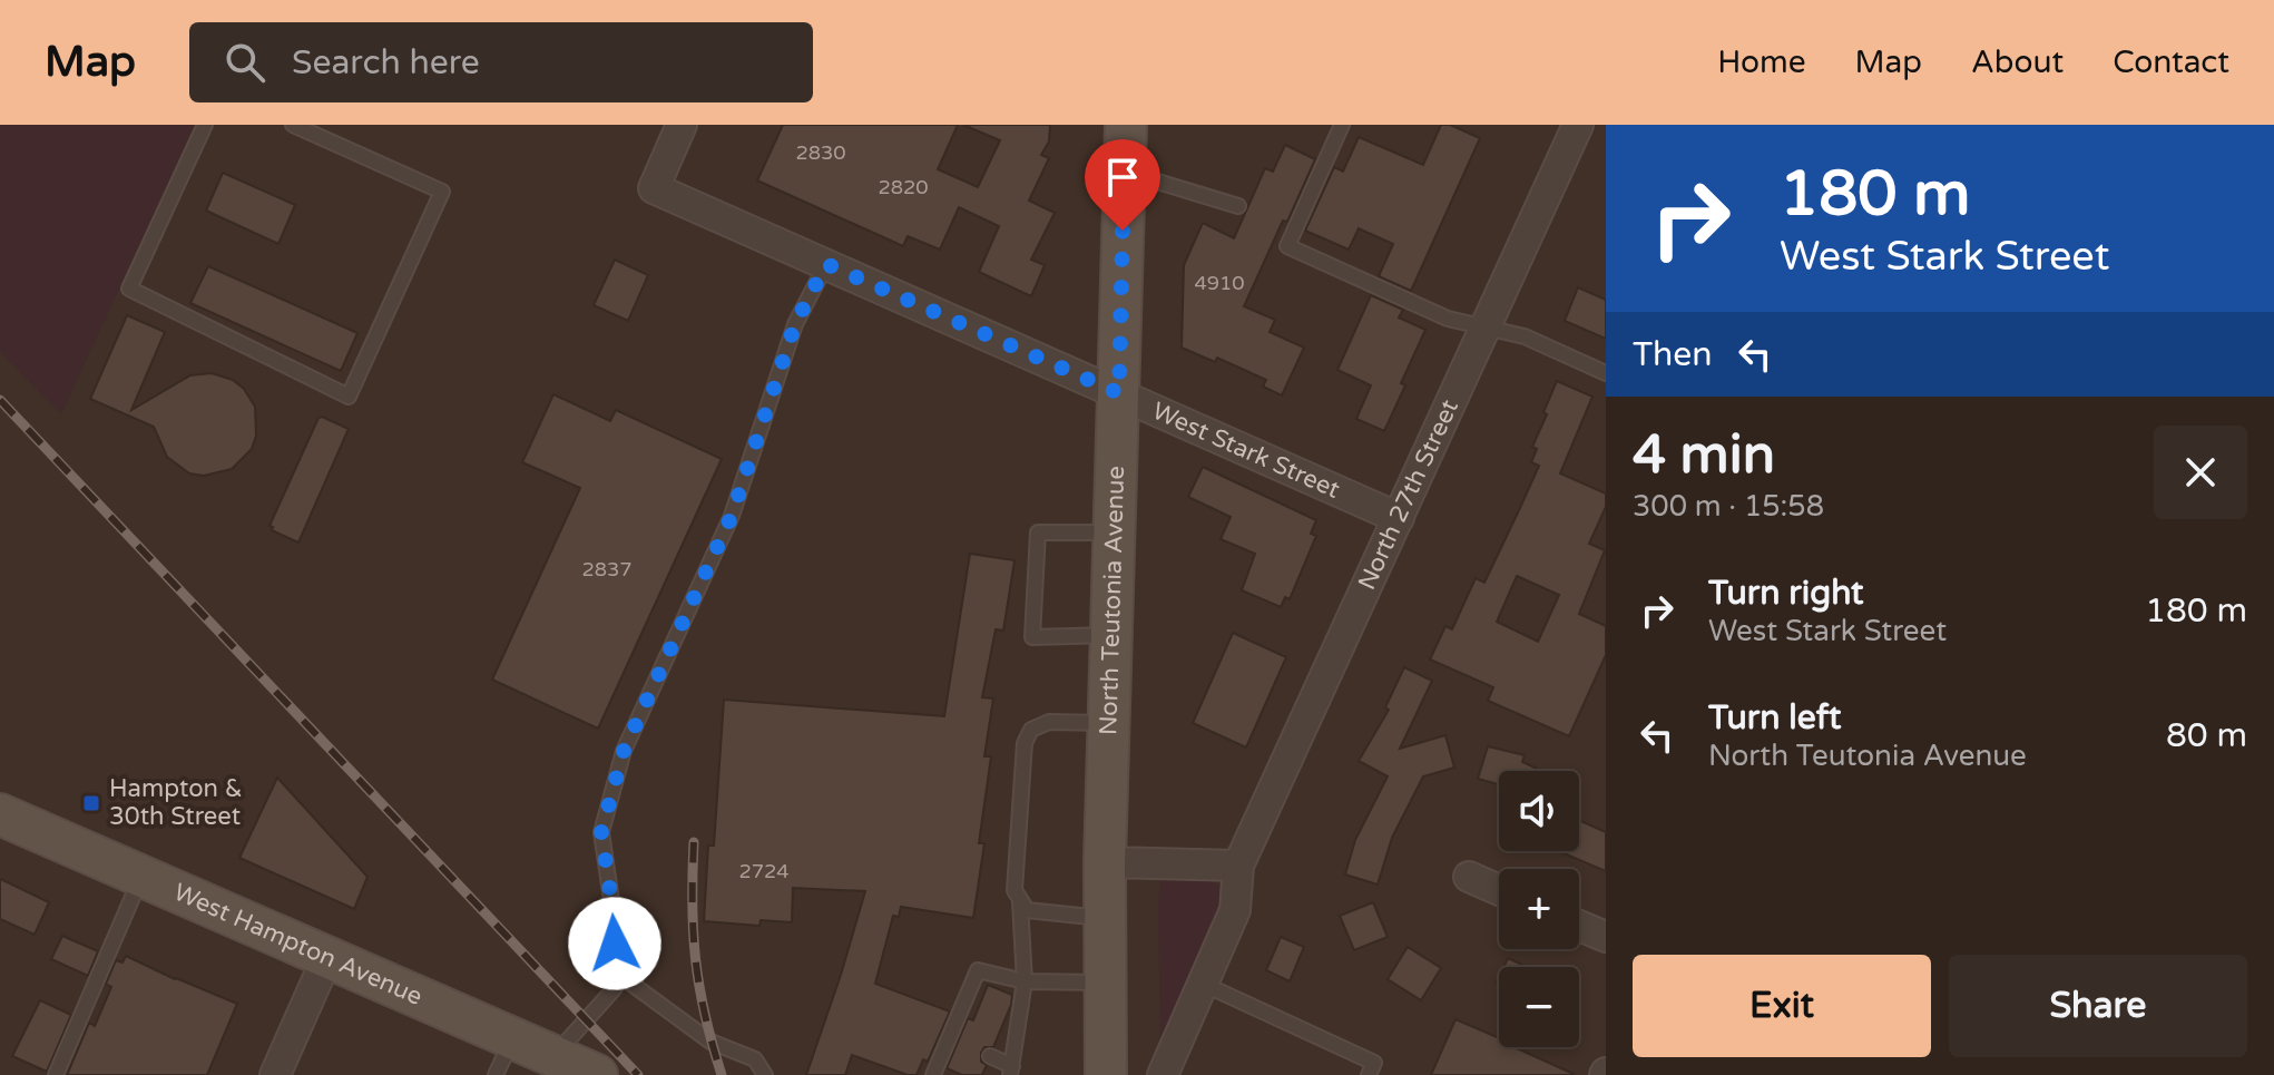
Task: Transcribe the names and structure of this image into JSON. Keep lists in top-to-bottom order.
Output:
{
  "streets": {
    "main road": ["North Teutonia Avenue", "West Hampton Avenue"],
    "street": ["West Stark Street", "North 27th Street"]
  },
  "crossings": [
    ["West Stark Street", "North 27th Street"],
    ["West Stark Street", "North Teutonia Avenue"]
  ],
  "places": {
    "transit": ["Hampton & 30th Street"]
  },
  "house_numbers": [
    "2830",
    "2820",
    "4910",
    "2837",
    "2724"
  ],
  "page": {
    "header": "Map",
    "search": "Search here",
    "nav": [
      "Home",
      "Map",
      "About",
      "Contact"
    ],
    "turn": ["180 m", "West Stark Street"],
    "then": "Then",
    "heading": ["4 min", "300 m · 15:58"],
    "list": [
      {
        "name": "Turn right",
        "note": "West Stark Street",
        "value": "180 m"
      },
      {
        "name": "Turn left",
        "note": "North Teutonia Avenue",
        "value": "80 m"
      }
    ],
    "map_buttons": ["+", "−"],
    "buttons": ["Exit", "Share"]
  }
}
